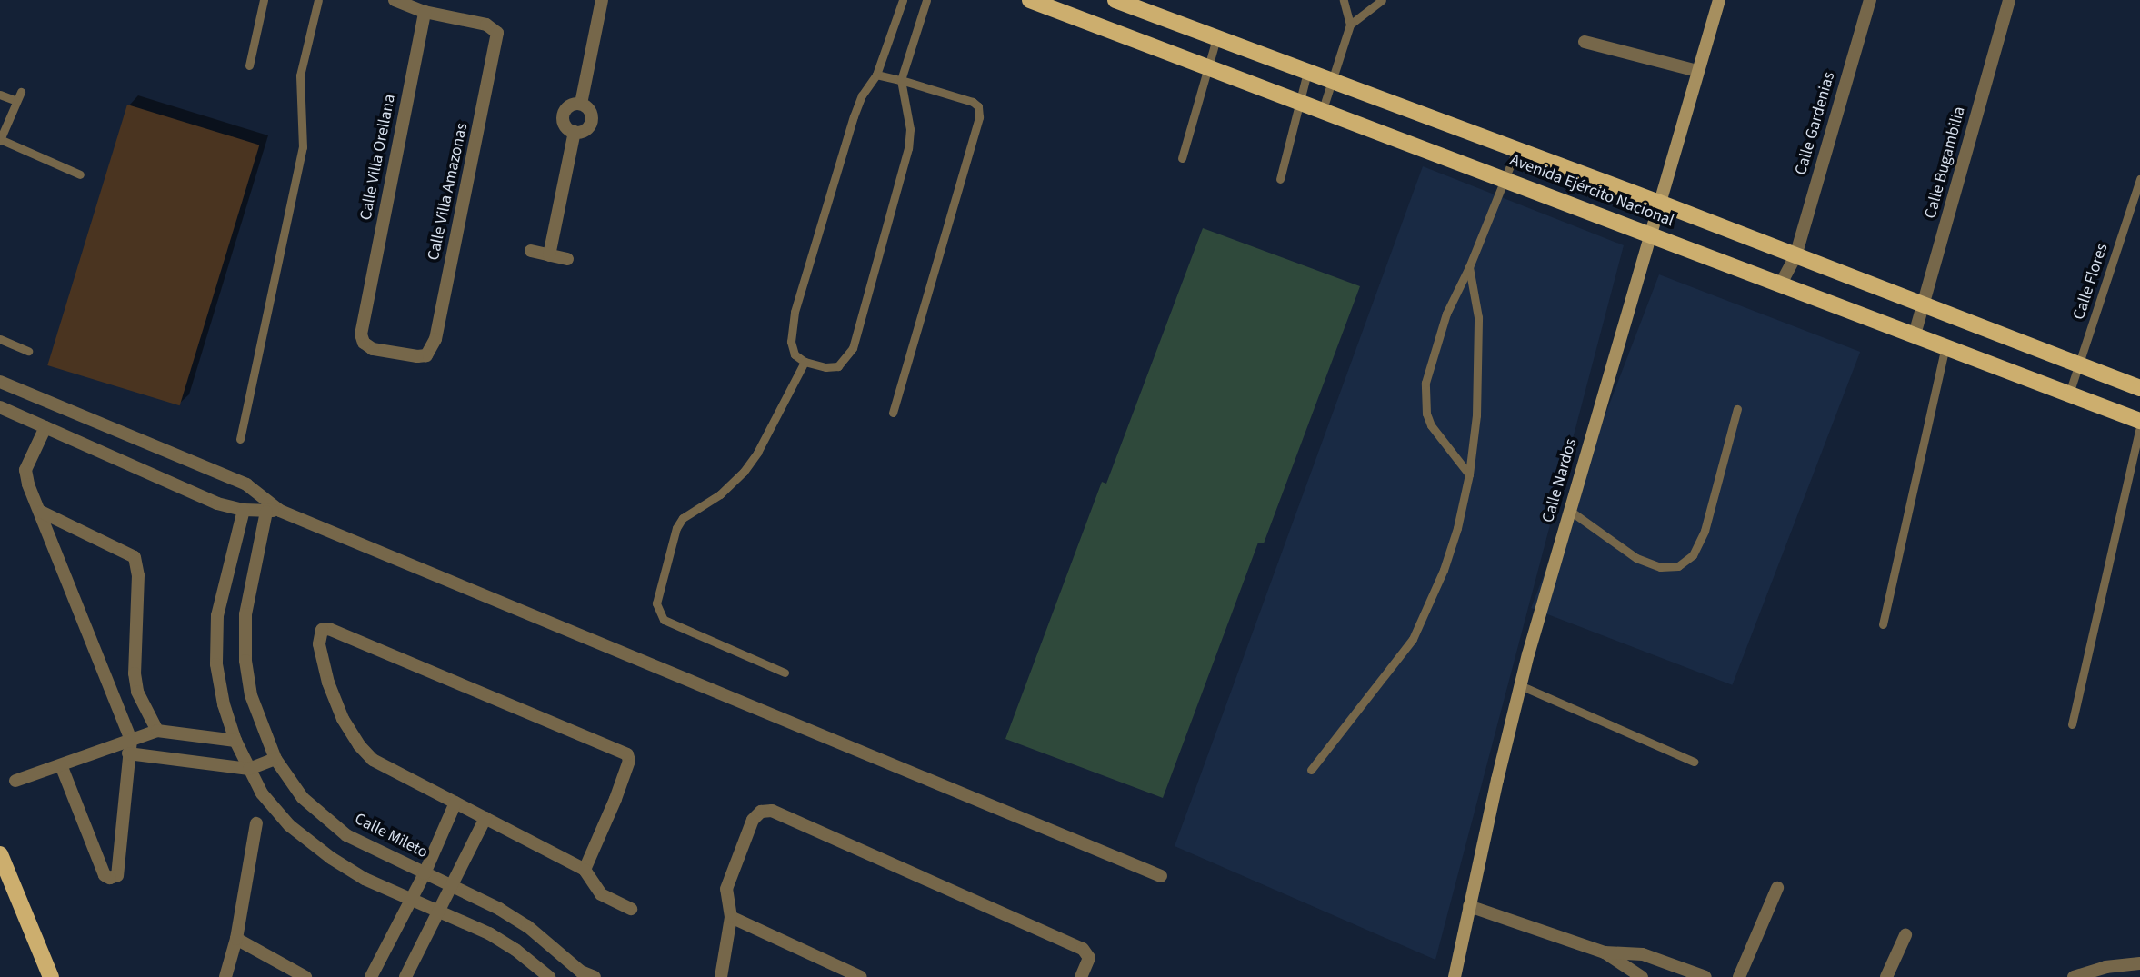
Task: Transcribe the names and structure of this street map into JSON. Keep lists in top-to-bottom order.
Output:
{
  "streets": {
    "main road": ["Avenida Ejército Nacional"],
    "street": [
      "Calle Gardenias",
      "Calle Villa Orellana",
      "Calle Bugambilia",
      "Calle Villa Amazonas",
      "Calle Nardos",
      "Calle Mileto"
    ],
    "lane": ["Calle Flores"]
  },
  "crossings": [
    ["Calle Gardenias", "Avenida Ejército Nacional"],
    ["Calle Villa Orellana", "Calle Villa Amazonas"],
    ["Calle Bugambilia", "Avenida Ejército Nacional"],
    ["Avenida Ejército Nacional", "Calle Flores"],
    ["Avenida Ejército Nacional", "Calle Nardos"]
  ]
}
